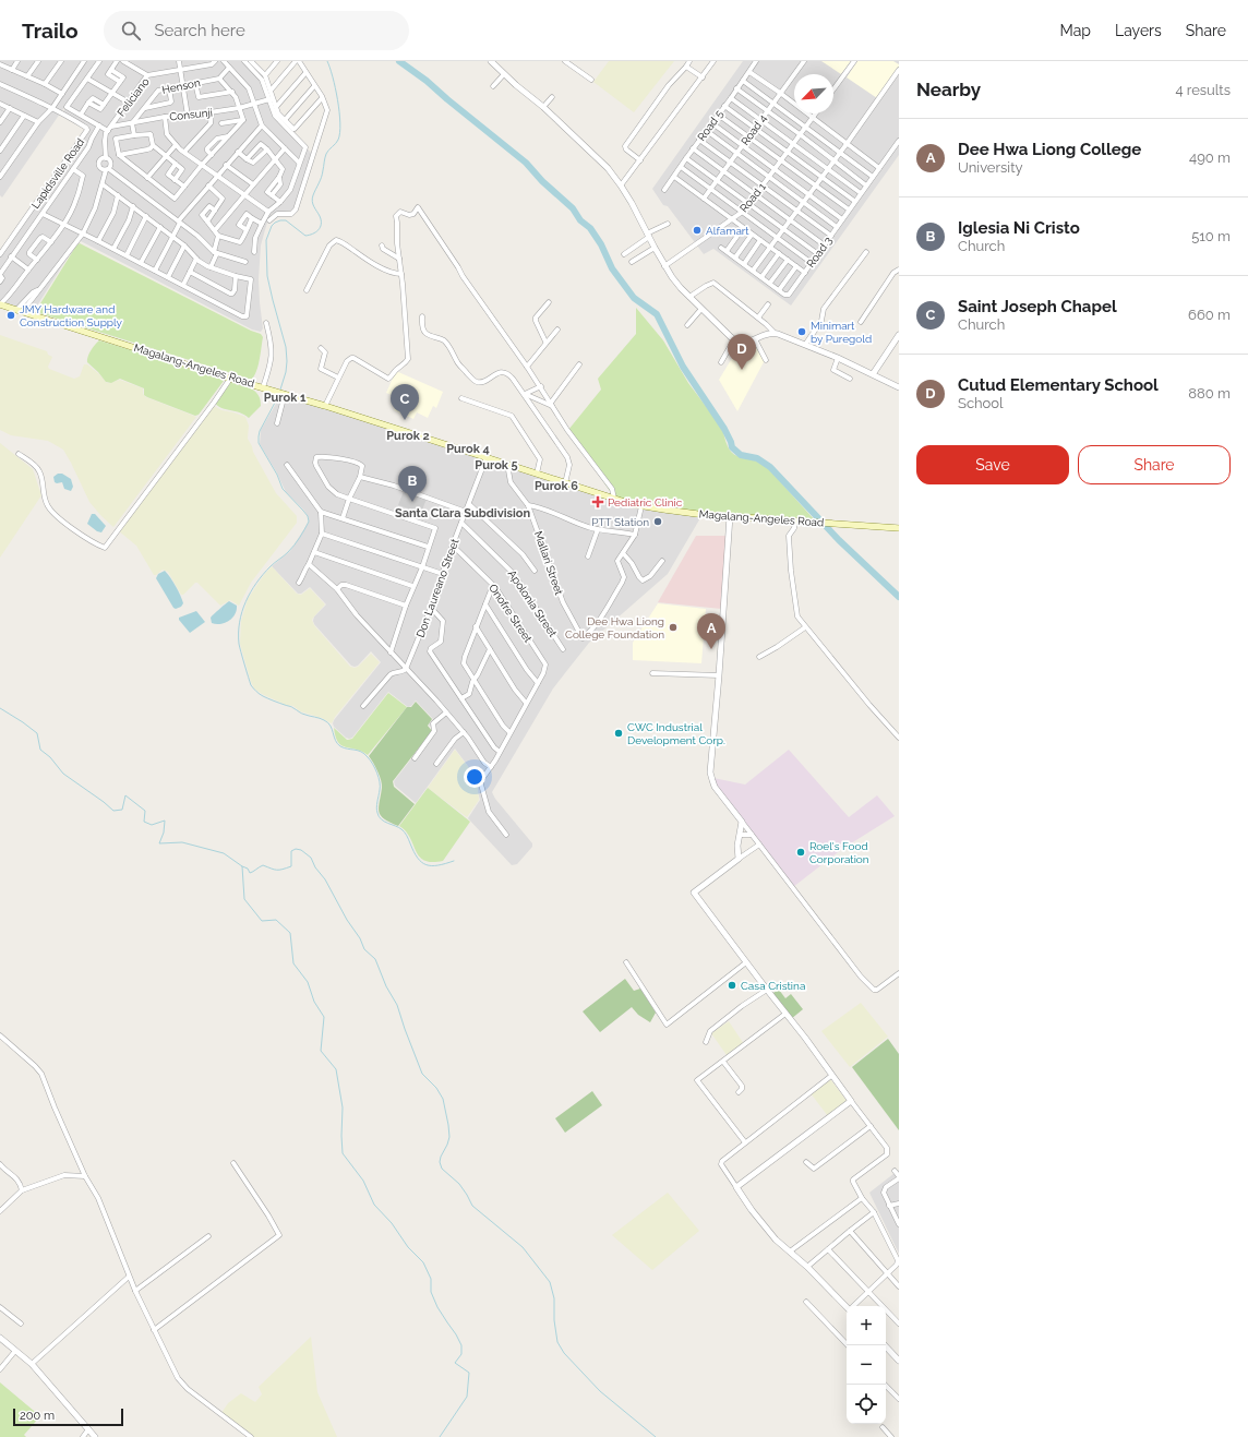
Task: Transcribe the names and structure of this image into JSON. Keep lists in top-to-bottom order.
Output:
{
  "streets": {
    "main road": ["Magalang-Angeles Road"],
    "street": [
      "Henson",
      "Feliciano",
      "Consunji",
      "Road 5",
      "Road 4",
      "Lapidsville Road",
      "Road 1",
      "Road 3",
      "Mallari Street",
      "Don Laureano Street",
      "Apolonia Street",
      "Onofre Street"
    ]
  },
  "crossings": [
    ["Henson", "Consunji"],
    ["Feliciano", "Consunji"],
    ["Magalang-Angeles Road", "Mallari Street"],
    ["Magalang-Angeles Road", "Don Laureano Street"],
    ["Don Laureano Street", "Apolonia Street"],
    ["Don Laureano Street", "Onofre Street"]
  ],
  "districts": [
    "Purok 1",
    "Purok 2",
    "Purok 4",
    "Purok 5",
    "Purok 6",
    "Santa Clara Subdivision"
  ],
  "places": {
    "other": [
      "Alfamart",
      "JMY Hardware and Construction Supply",
      "Minimart by Puregold",
      "PTT Station",
      "Dee Hwa Liong College Foundation",
      "CWC Industrial Development Corp.",
      "Roel's Food Corporation",
      "Casa Cristina"
    ],
    "health": ["Pediatric Clinic"]
  },
  "scale_bar": "200 m",
  "north": "bottom left",
  "page": {
    "header": "Trailo",
    "search": "Search here",
    "nav": ["Map", "Layers", "Share"],
    "heading": ["Nearby", "4 results"],
    "list": [
      {
        "mark": "A",
        "name": "Dee Hwa Liong College",
        "note": "University",
        "value": "490 m"
      },
      {
        "mark": "B",
        "name": "Iglesia Ni Cristo",
        "note": "Church",
        "value": "510 m"
      },
      {
        "mark": "C",
        "name": "Saint Joseph Chapel",
        "note": "Church",
        "value": "660 m"
      },
      {
        "mark": "D",
        "name": "Cutud Elementary School",
        "note": "School",
        "value": "880 m"
      }
    ],
    "pins": [
      "D",
      "C",
      "B",
      "A"
    ],
    "buttons": ["Save", "Share"],
    "map_buttons": ["+", "−"],
    "scale": "200 m"
  }
}
